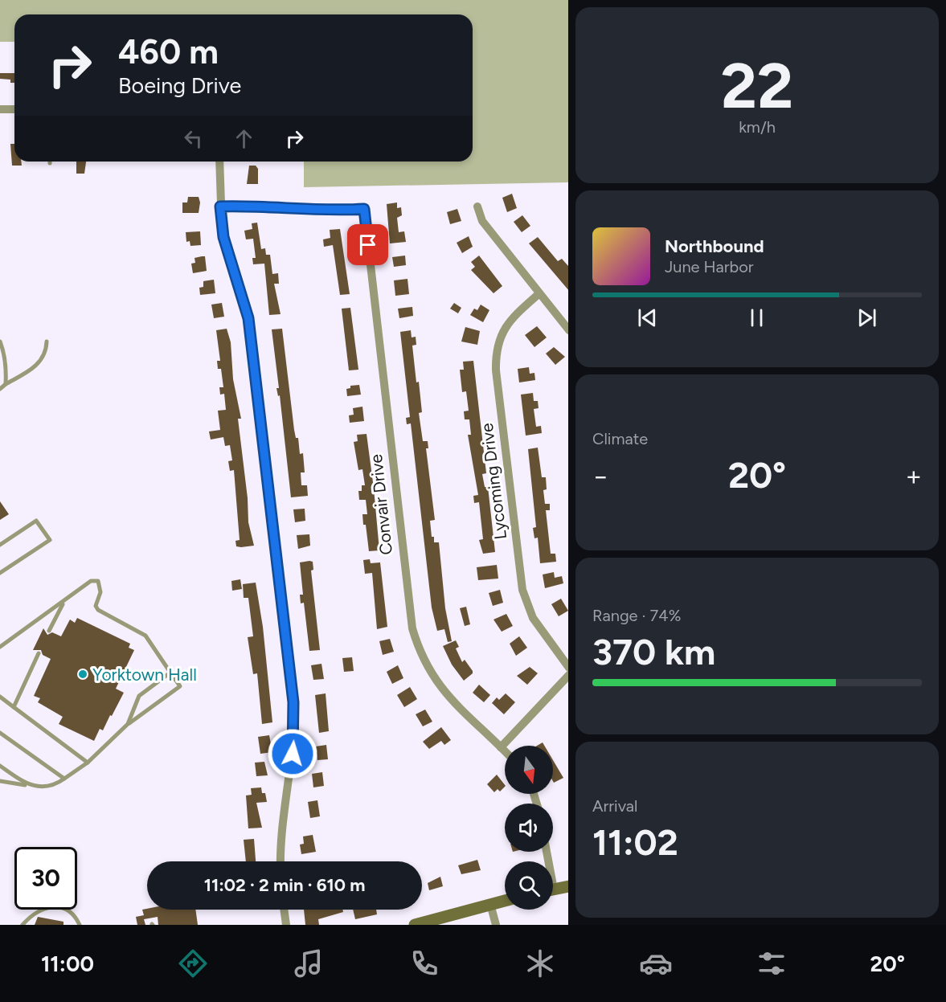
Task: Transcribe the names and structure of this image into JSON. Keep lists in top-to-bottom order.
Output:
{
  "streets": {
    "street": ["Lycoming Drive", "Convair Drive"]
  },
  "places": ["Yorktown Hall"],
  "north": "bottom",
  "page": {
    "tile": [
      ["22", "km/h"],
      "Climate",
      ["Range · 74%", "370 km"],
      ["Arrival", "11:02"]
    ],
    "turn": ["460 m", "Boeing Drive"],
    "song": ["Northbound", "June Harbor"],
    "heat": ["−", "20°", "+"],
    "limit": "30",
    "trip": "11:02 · 2 min · 610 m",
    "tabs": ["11:00", "20°"]
  }
}
